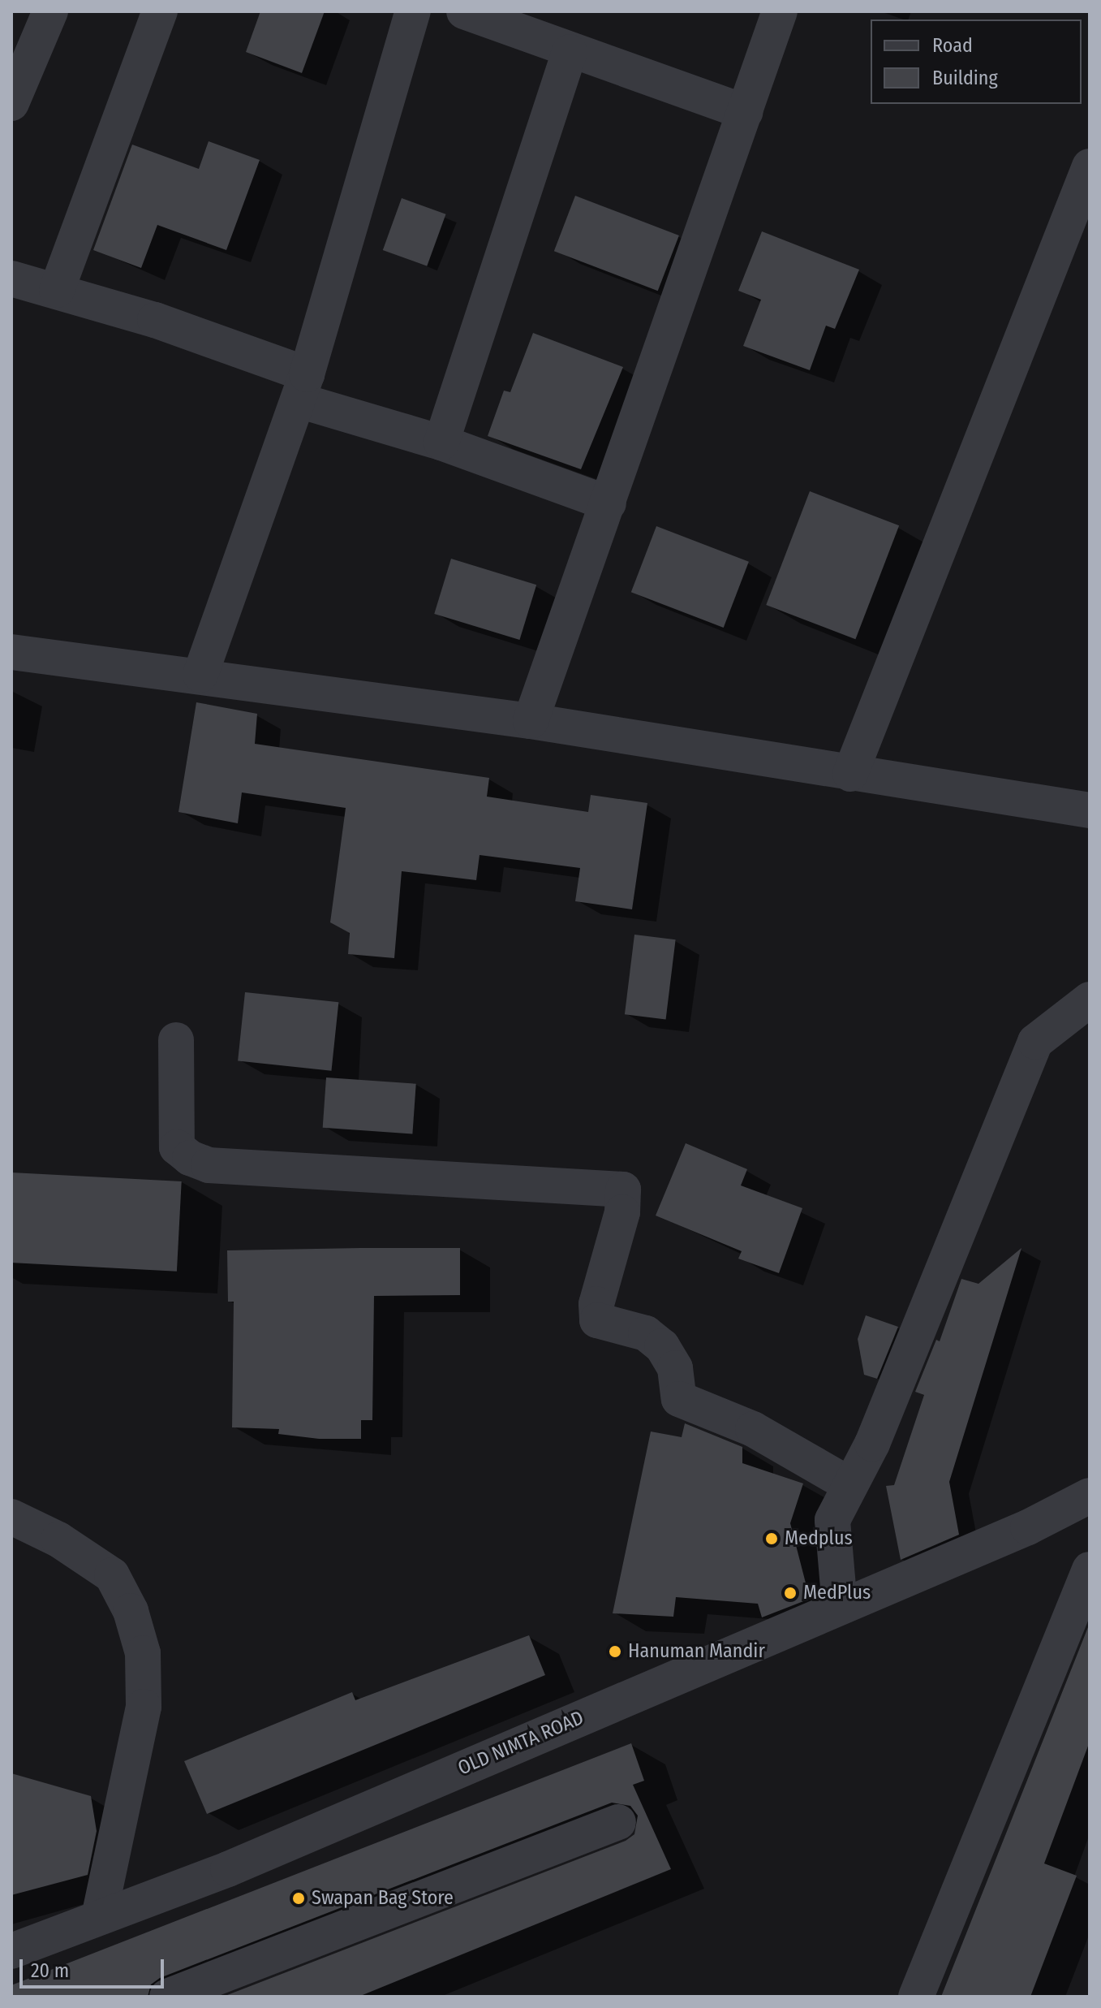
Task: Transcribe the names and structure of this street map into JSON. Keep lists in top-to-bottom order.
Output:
{
  "streets": {
    "street": ["OLD NIMTA ROAD"]
  },
  "places": [
    "Medplus",
    "MedPlus",
    "Hanuman Mandir",
    "Swapan Bag Store"
  ],
  "legend": ["Road", "Building"],
  "scale_bar": "20 m"
}
